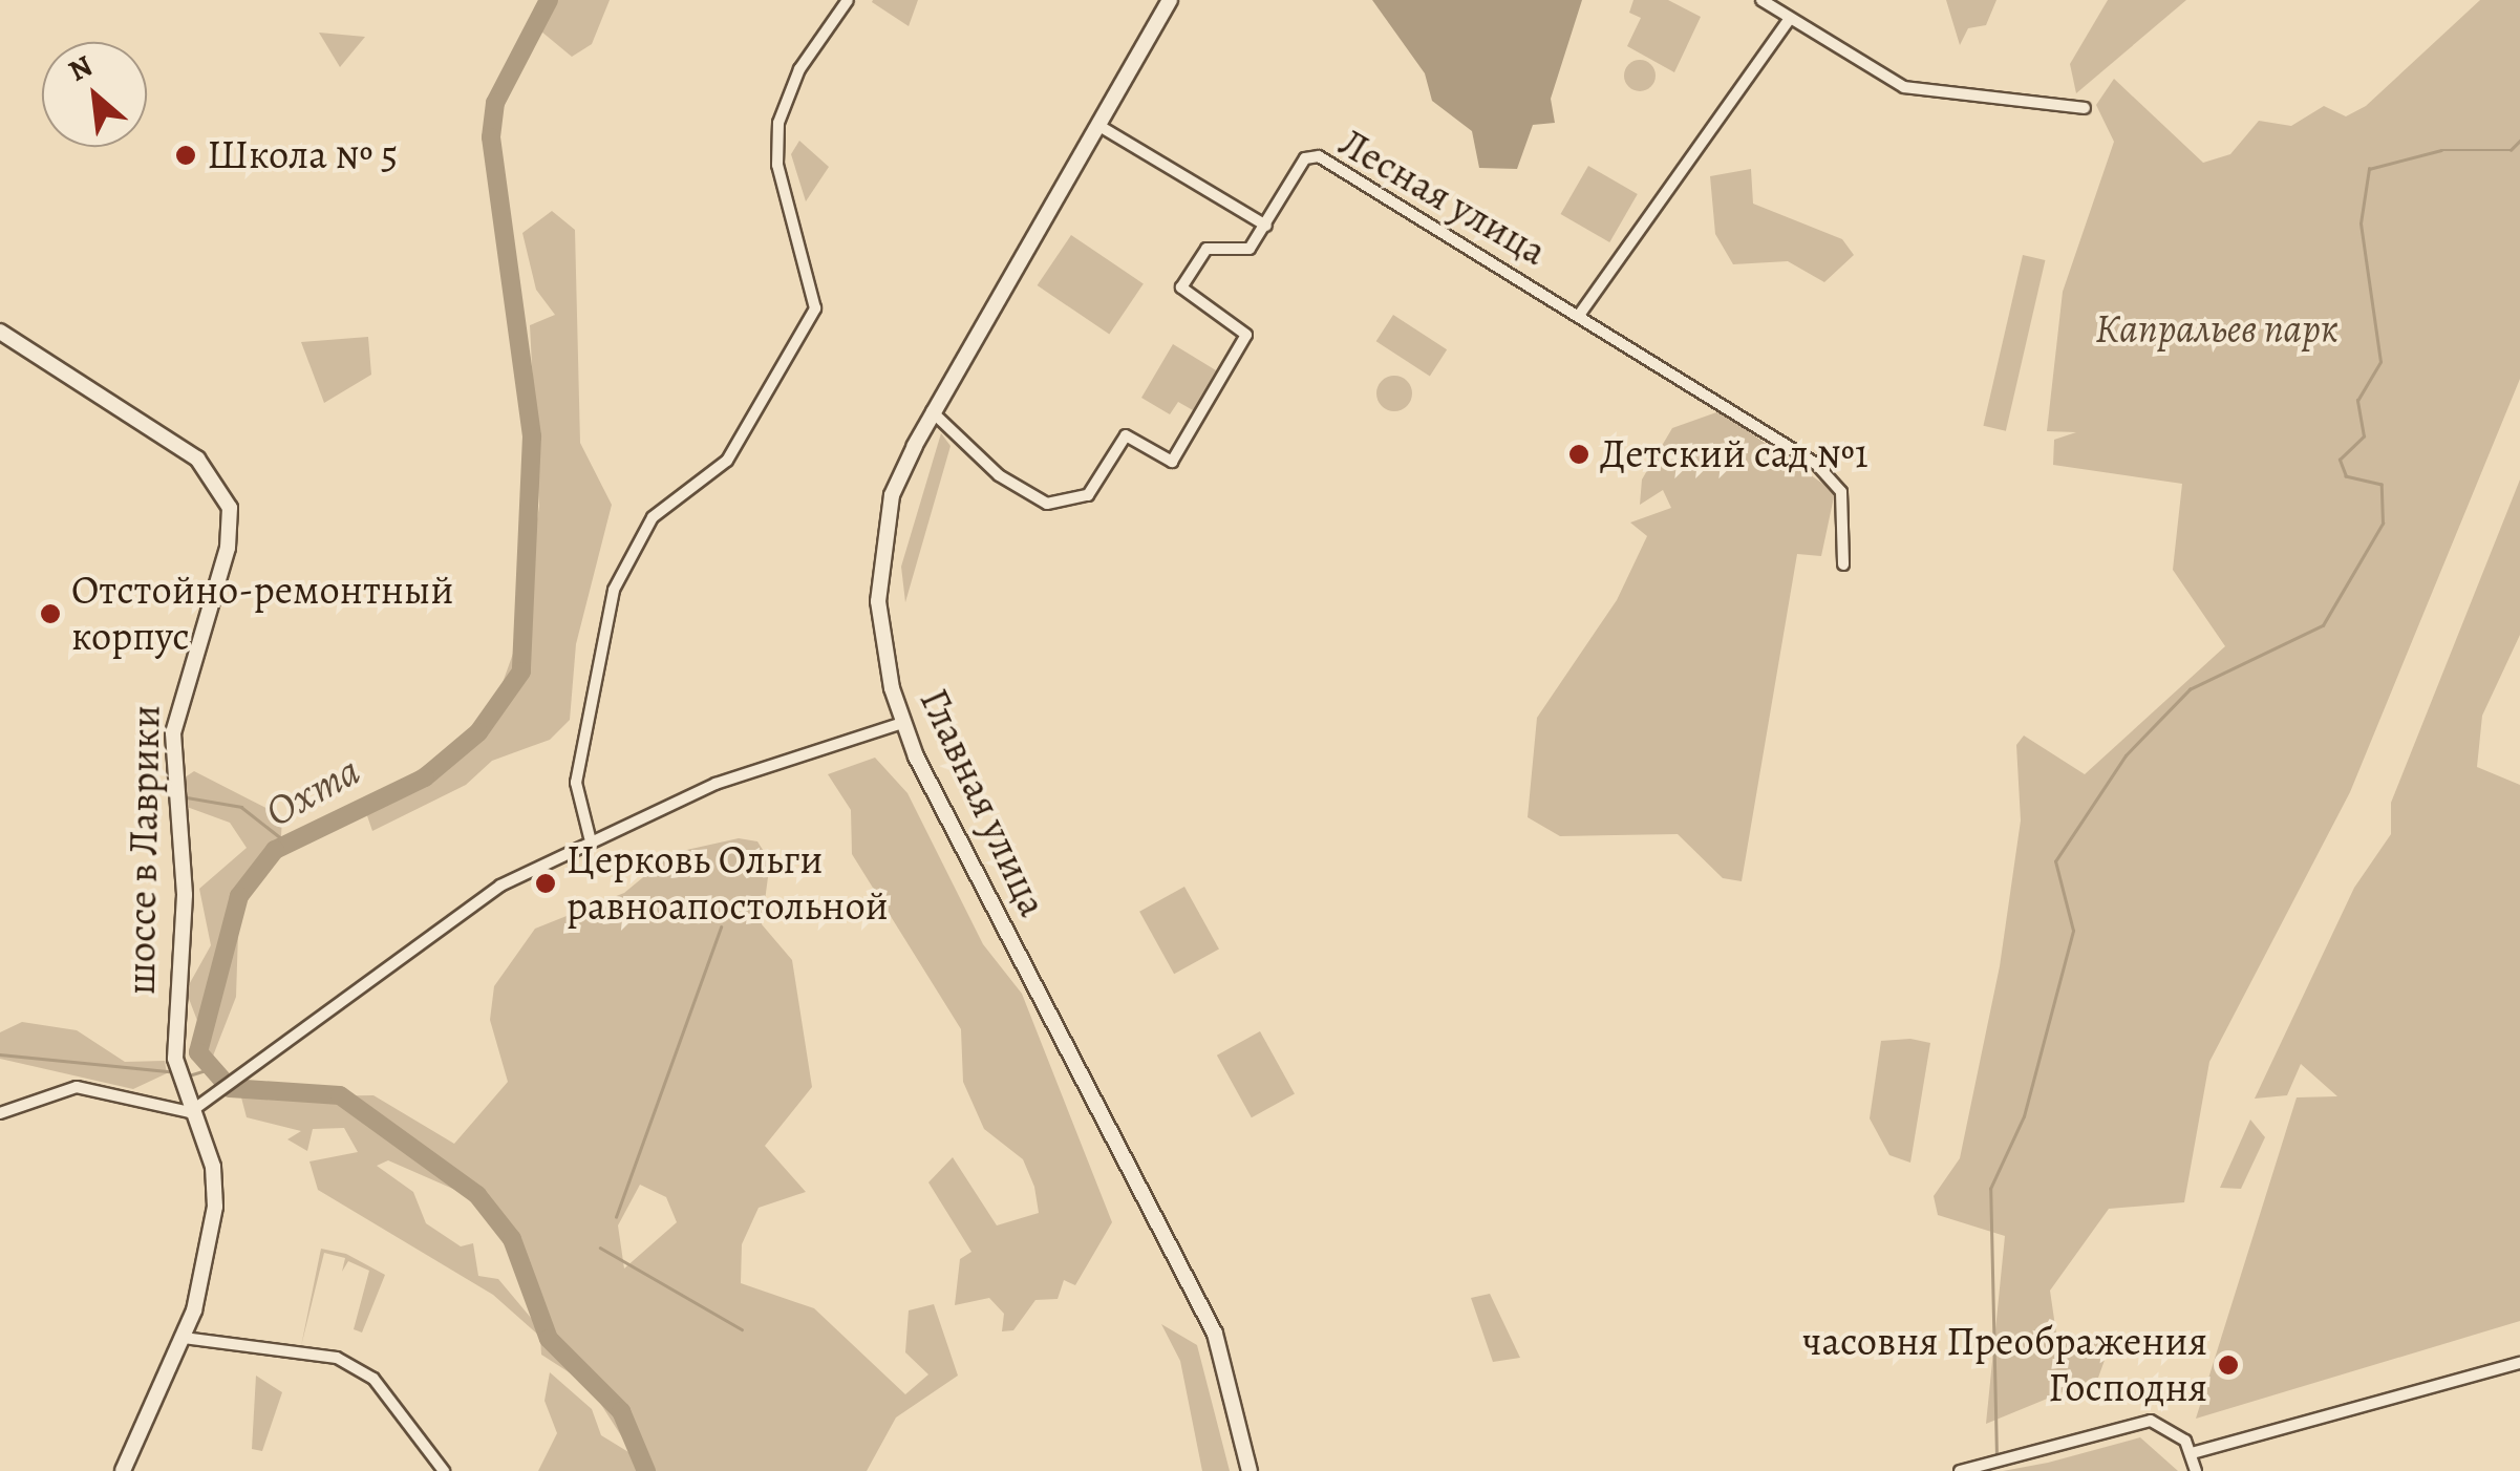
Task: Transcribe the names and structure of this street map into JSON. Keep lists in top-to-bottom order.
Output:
{
  "streets": {
    "main road": ["Главная улица", "шоссе в Лаврики"],
    "street": ["Лесная улица"]
  },
  "crossings": [
    ["Лесная улица", "Главная улица"]
  ],
  "water": ["Охта"],
  "parks": ["Капральев парк"],
  "places": [
    "Школа № 5",
    "Детский сад №1",
    "Отстойно-ремонтный корпус",
    "Церковь Ольги равноапостольной",
    "часовня Преображения Господня"
  ],
  "north": "top left"
}
